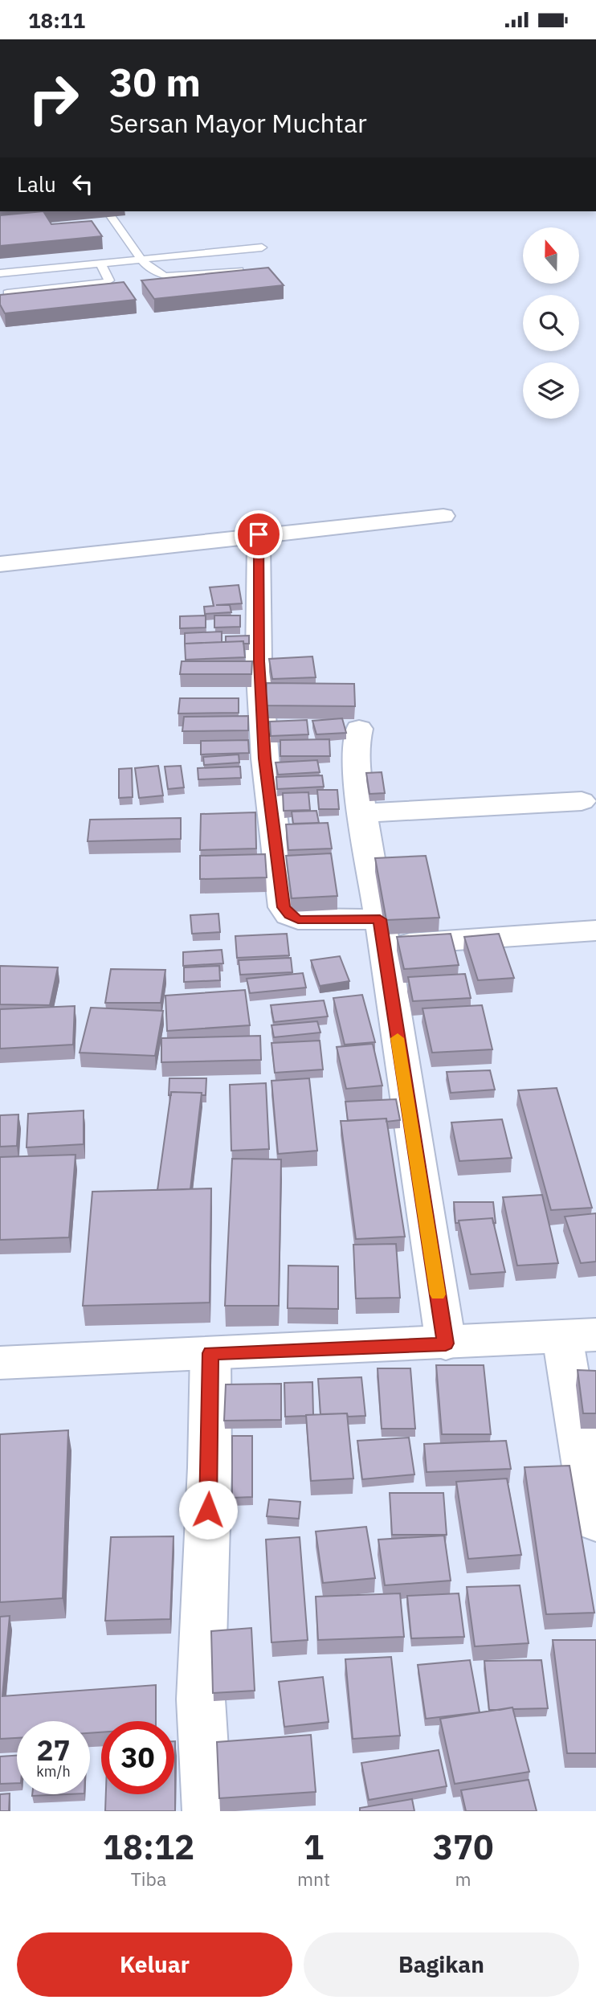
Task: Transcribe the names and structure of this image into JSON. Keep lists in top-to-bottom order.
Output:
{
  "north": "top",
  "page": {
    "status": "18:11",
    "turn": ["30 m", "Sersan Mayor Muchtar"],
    "then": "Lalu",
    "speed": "27 km/h",
    "limit": "30",
    "eta": [
      "18:12",
      "Tiba",
      "1",
      "mnt",
      "370",
      "m"
    ],
    "buttons": ["Keluar", "Bagikan"]
  }
}
